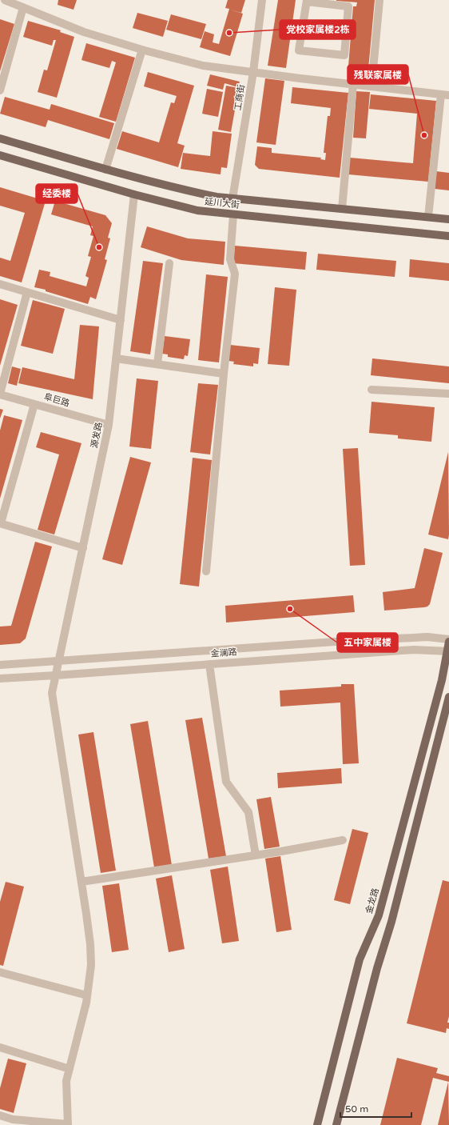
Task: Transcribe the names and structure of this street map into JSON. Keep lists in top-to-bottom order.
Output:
{
  "streets": {
    "main road": ["延川大街", "金龙路"],
    "street": [
      "工商街",
      "阜巨路",
      "源发路",
      "金澜路"
    ]
  },
  "crossings": [
    ["工商街", "延川大街"],
    ["延川大街", "源发路"],
    ["阜巨路", "源发路"],
    ["源发路", "金澜路"],
    ["金澜路", "金龙路"]
  ],
  "places": [
    "党校家属楼2栋",
    "残联家属楼",
    "经委楼",
    "五中家属楼"
  ],
  "scale_bar": "50 m"
}
